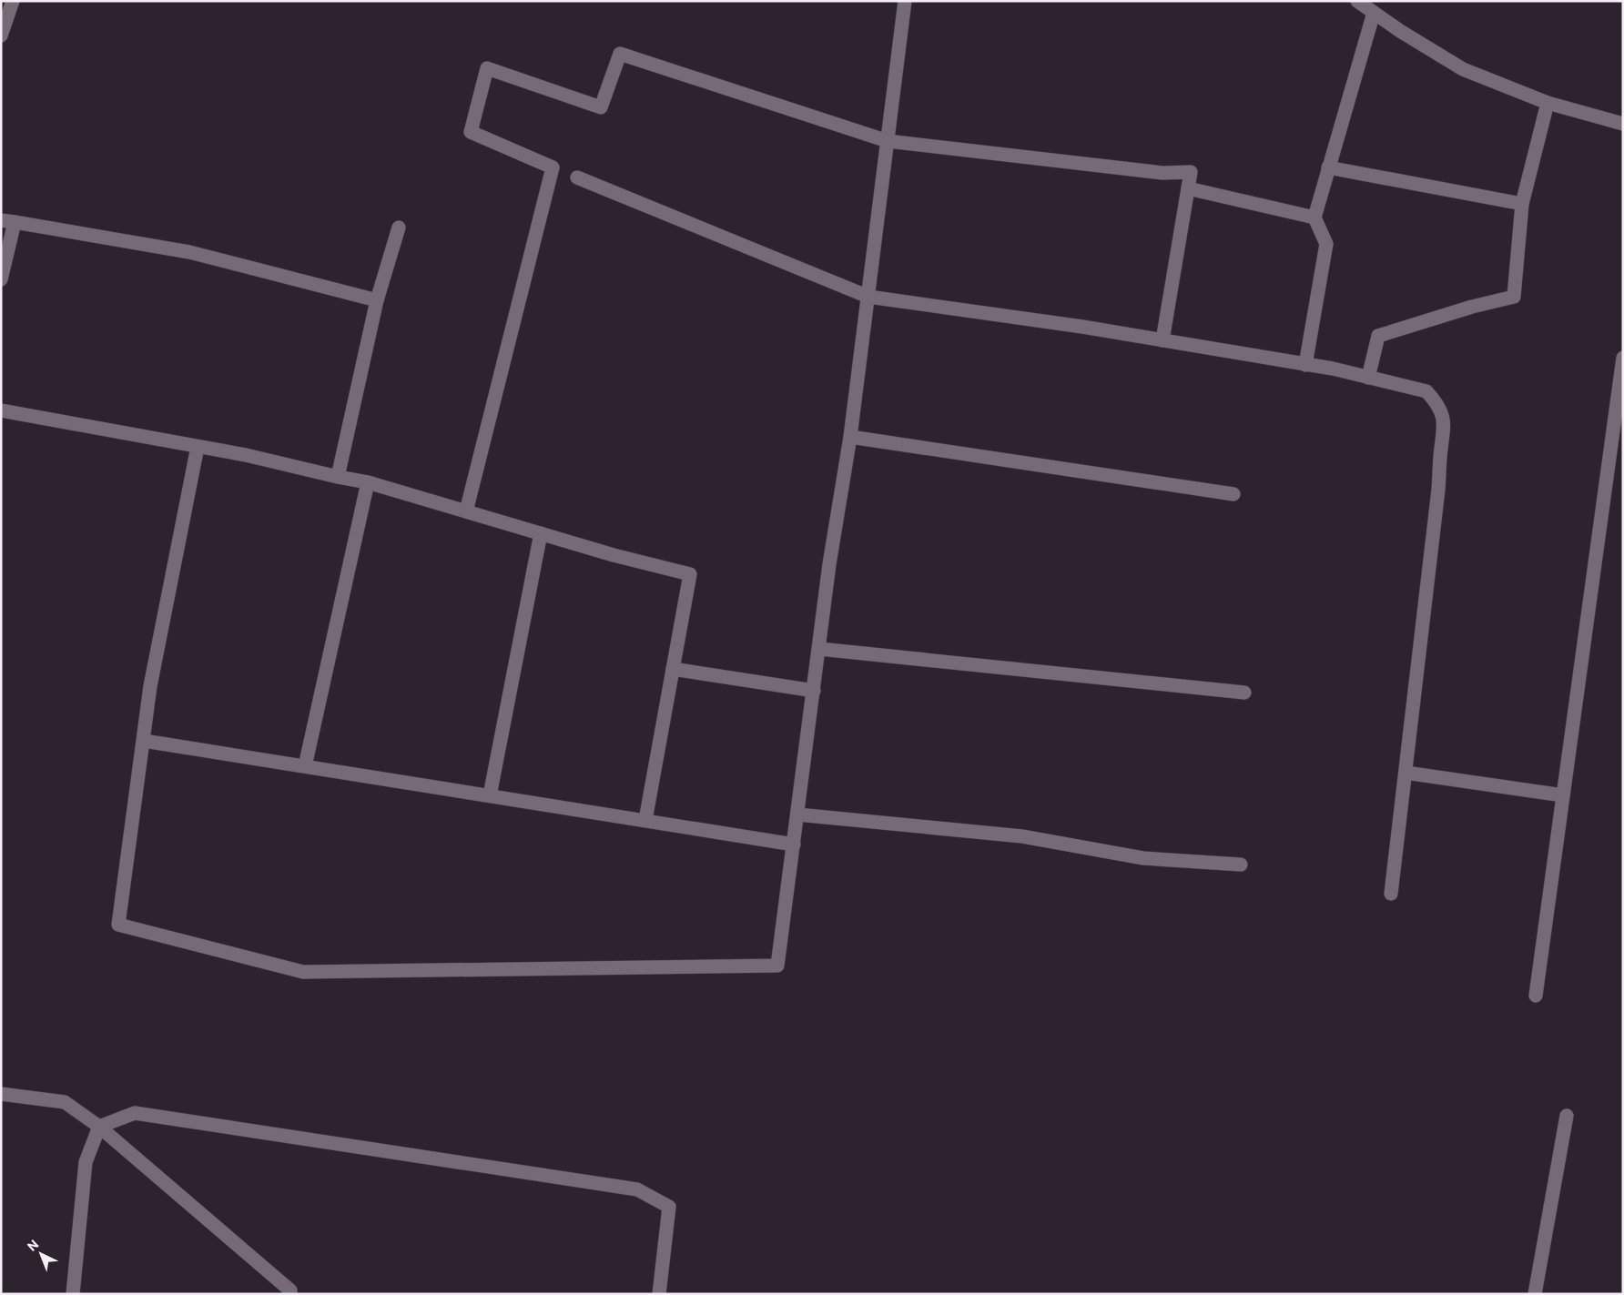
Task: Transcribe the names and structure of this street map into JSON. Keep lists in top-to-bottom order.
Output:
{
  "north": "top left"
}
